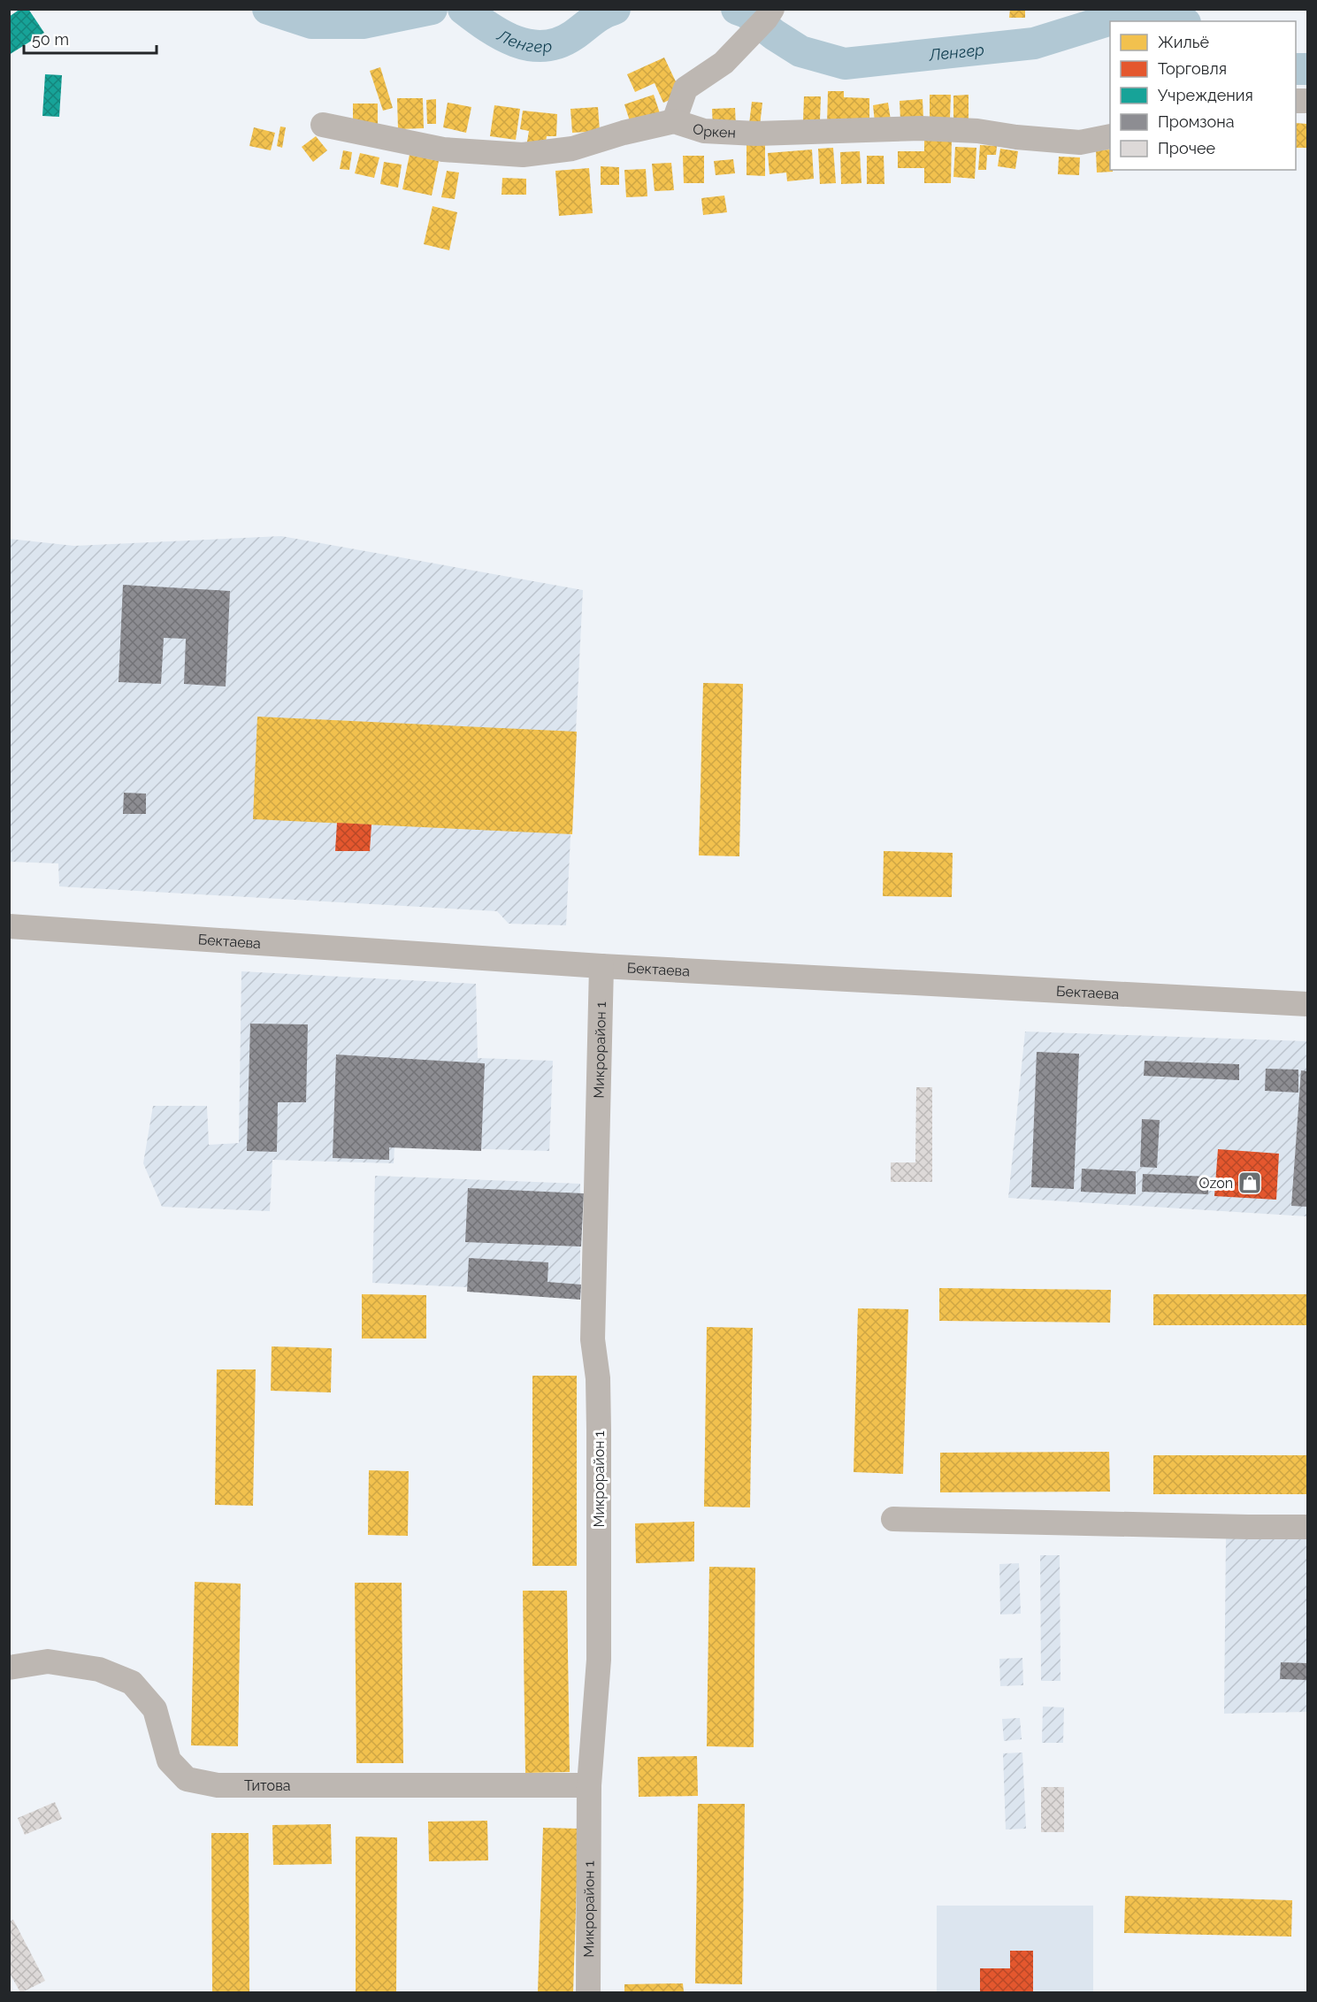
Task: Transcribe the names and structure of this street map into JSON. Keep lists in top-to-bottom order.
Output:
{
  "streets": {
    "street": [
      "Оркен",
      "Бектаева",
      "Микрорайон 1",
      "Титова"
    ]
  },
  "crossings": [
    ["Бектаева", "Микрорайон 1"],
    ["Микрорайон 1", "Титова"]
  ],
  "water": ["Ленгер"],
  "places": {
    "shop": ["Ozon"]
  },
  "legend": [
    "Жильё",
    "Торговля",
    "Учреждения",
    "Промзона",
    "Прочее"
  ],
  "scale_bar": "50 m"
}
